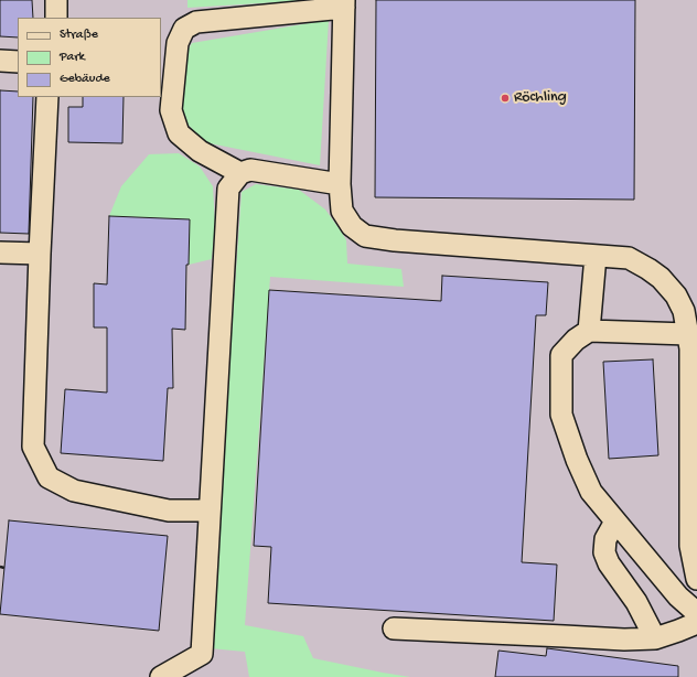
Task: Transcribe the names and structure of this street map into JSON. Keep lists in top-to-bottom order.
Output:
{
  "places": ["Röchling"],
  "legend": ["Straße", "Park", "Gebäude"]
}
